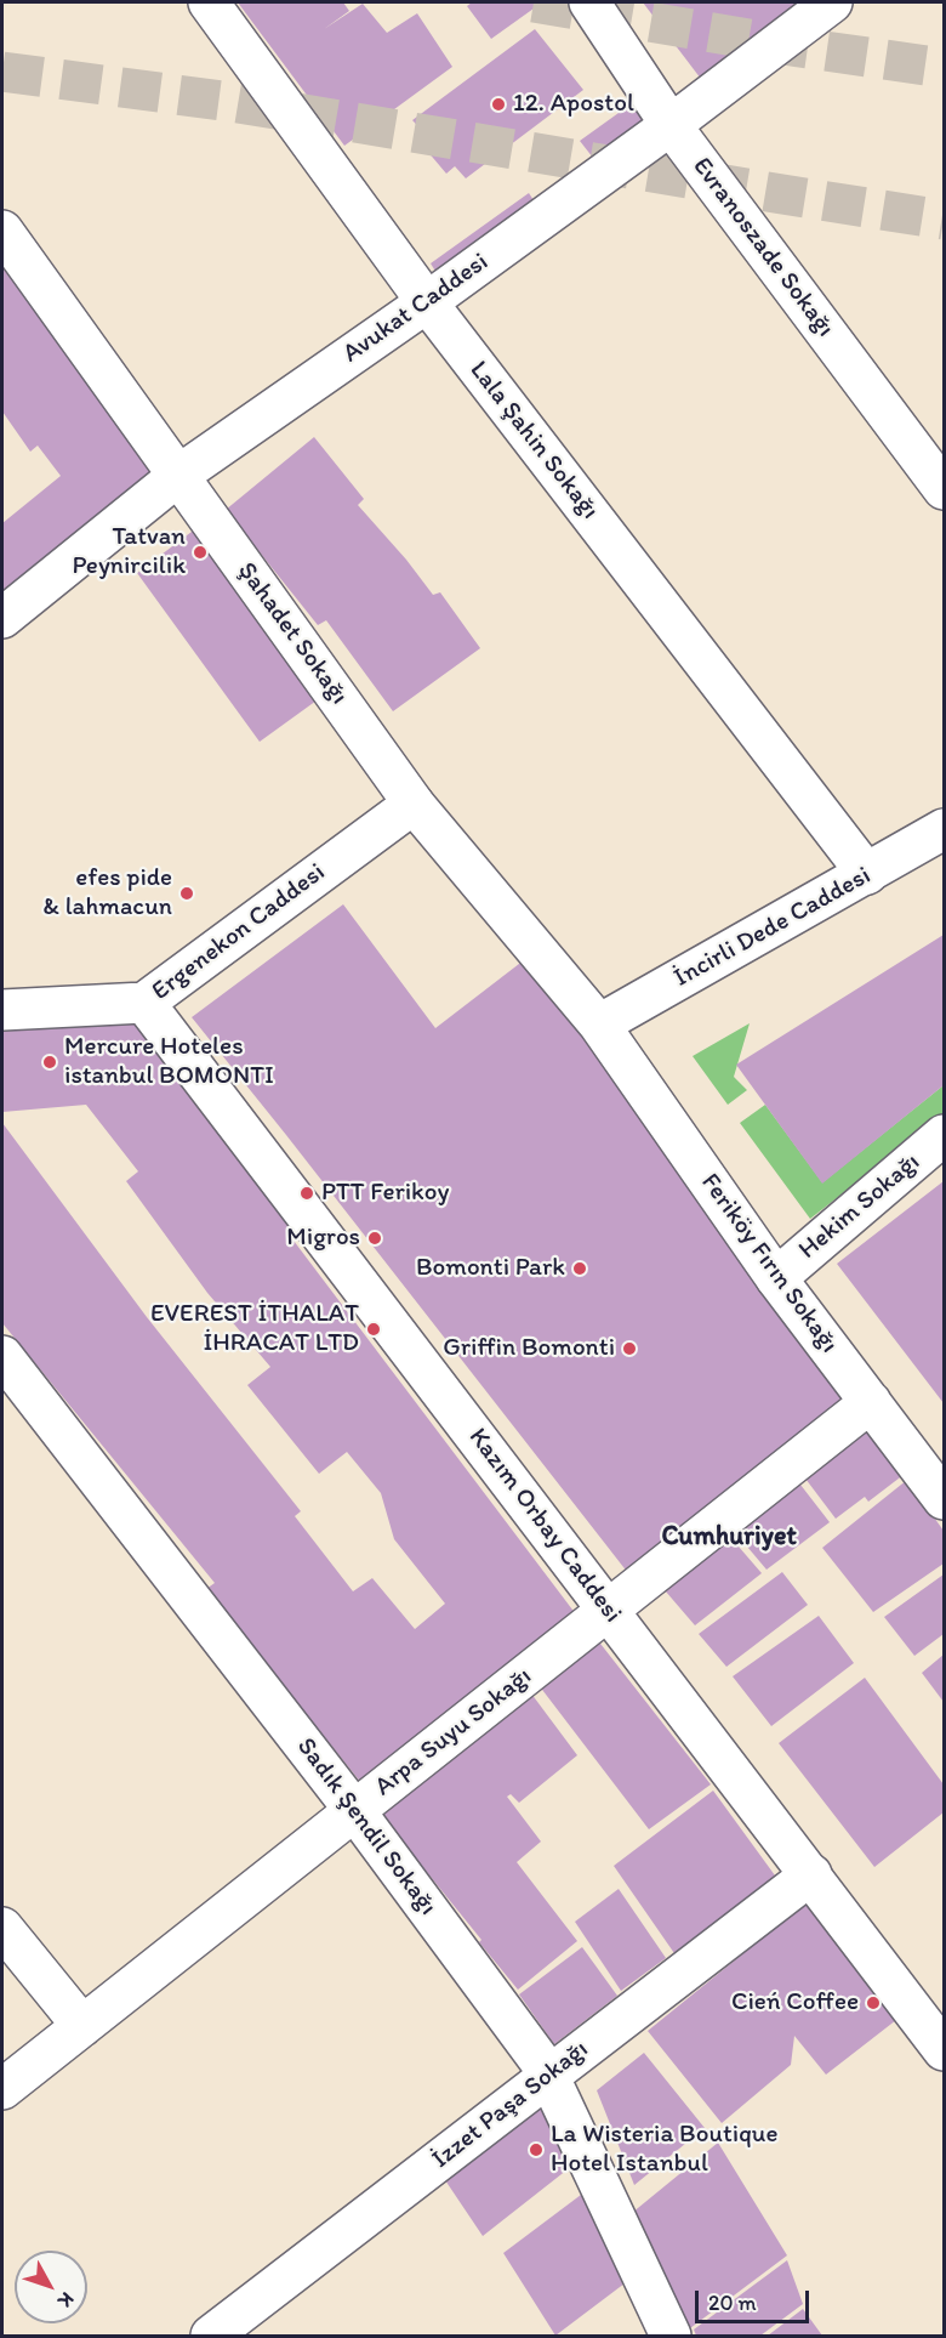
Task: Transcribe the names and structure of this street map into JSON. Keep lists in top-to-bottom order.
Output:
{
  "streets": {
    "street": [
      "Evranoszade Sokağı",
      "Avukat Caddesi",
      "Lala Şahin Sokağı",
      "Şahadet Sokağı",
      "İncirli Dede Caddesi",
      "Ergenekon Caddesi",
      "Hekim Sokağı",
      "Feriköy Fırın Sokağı",
      "Kazım Orbay Caddesi",
      "Arpa Suyu Sokağı",
      "Sadık Şendil Sokağı",
      "İzzet Paşa Sokağı"
    ]
  },
  "crossings": [
    ["Evranoszade Sokağı", "Avukat Caddesi"],
    ["Avukat Caddesi", "Lala Şahin Sokağı"],
    ["Avukat Caddesi", "Şahadet Sokağı"],
    ["Lala Şahin Sokağı", "İncirli Dede Caddesi"],
    ["Şahadet Sokağı", "İncirli Dede Caddesi"],
    ["Şahadet Sokağı", "Ergenekon Caddesi"],
    ["Şahadet Sokağı", "Feriköy Fırın Sokağı"],
    ["İncirli Dede Caddesi", "Feriköy Fırın Sokağı"],
    ["Ergenekon Caddesi", "Kazım Orbay Caddesi"],
    ["Hekim Sokağı", "Feriköy Fırın Sokağı"],
    ["Feriköy Fırın Sokağı", "Arpa Suyu Sokağı"],
    ["Kazım Orbay Caddesi", "Arpa Suyu Sokağı"],
    ["Kazım Orbay Caddesi", "İzzet Paşa Sokağı"],
    ["Arpa Suyu Sokağı", "Sadık Şendil Sokağı"],
    ["Sadık Şendil Sokağı", "İzzet Paşa Sokağı"]
  ],
  "districts": ["Cumhuriyet"],
  "places": [
    "12. Apostol",
    "Tatvan Peynircilik",
    "efes pide & lahmacun",
    "Mercure Hoteles istanbul BOMONTI",
    "PTT Ferikoy",
    "Migros",
    "Bomonti Park",
    "EVEREST İTHALAT İHRACAT LTD",
    "Griffin Bomonti",
    "Cień Coffee",
    "La Wisteria Boutique Hotel Istanbul"
  ],
  "scale_bar": "20 m",
  "north": "bottom right"
}
